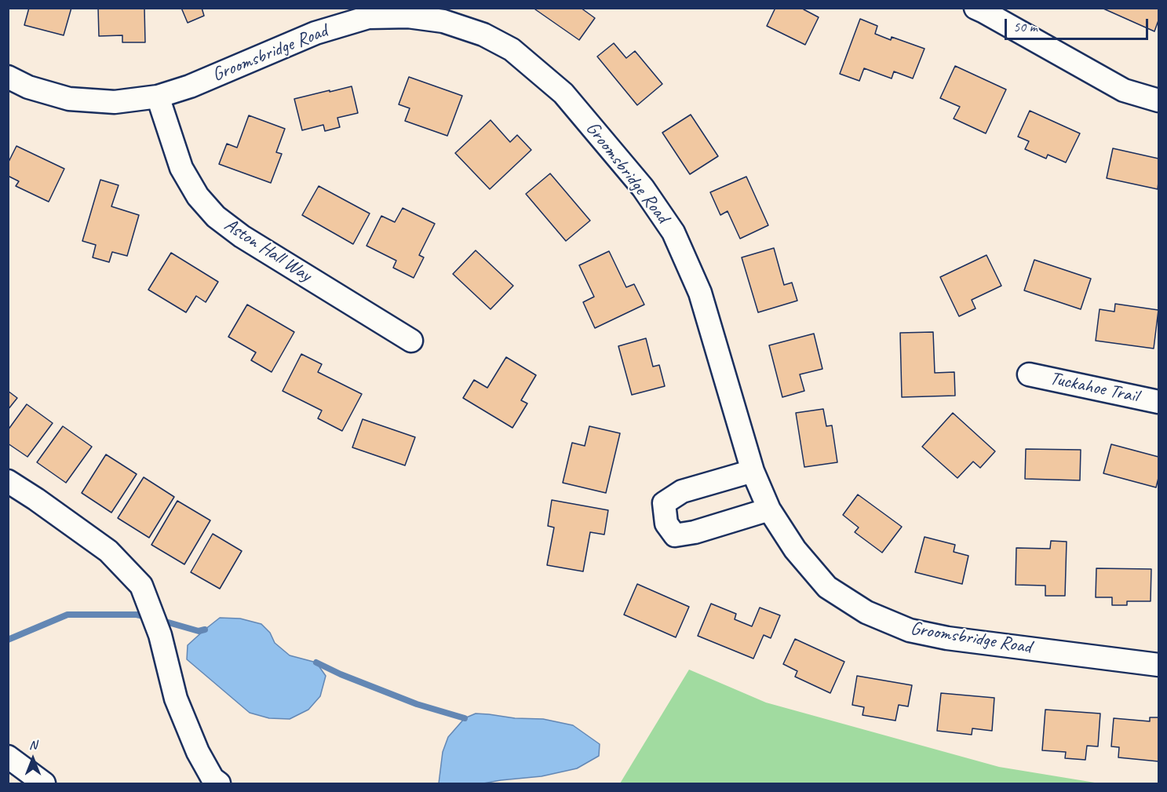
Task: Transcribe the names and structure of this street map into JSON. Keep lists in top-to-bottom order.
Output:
{
  "streets": {
    "street": ["Groomsbridge Road", "Aston Hall Way", "Tuckahoe Trail"]
  },
  "crossings": [
    ["Groomsbridge Road", "Aston Hall Way"]
  ],
  "scale_bar": "50 m",
  "north": "top"
}
